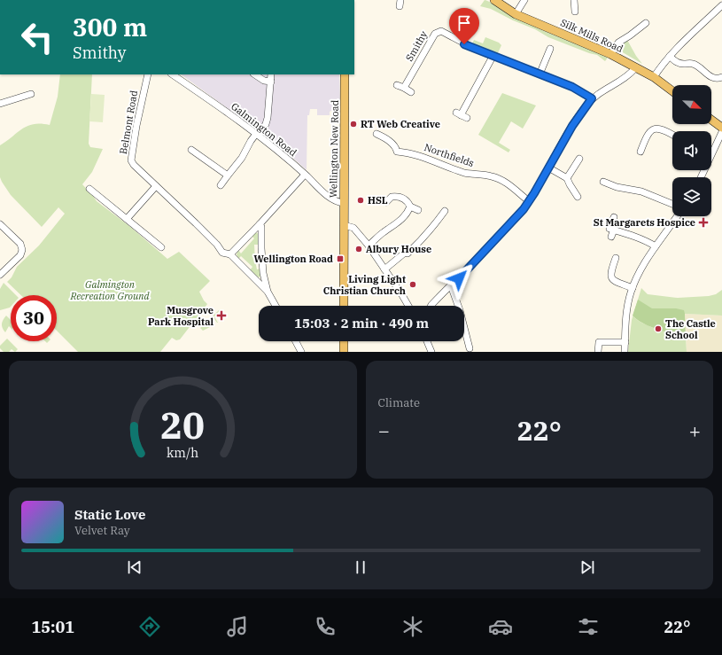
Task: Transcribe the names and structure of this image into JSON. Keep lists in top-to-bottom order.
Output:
{
  "streets": {
    "main road": ["Silk Mills Road", "Wellington New Road"],
    "street": [
      "Smithy",
      "Belmont Road",
      "Galmington Road",
      "Northfields"
    ]
  },
  "crossings": [
    ["Galmington Road", "Wellington New Road"]
  ],
  "parks": ["Galmington Recreation Ground"],
  "places": {
    "other": [
      "RT Web Creative",
      "HSL",
      "Albury House",
      "Living Light Christian Church",
      "The Castle School"
    ],
    "health": ["St Margarets Hospice", "Musgrove Park Hospital"],
    "transit": ["Wellington Road"]
  },
  "north": "bottom right",
  "page": {
    "turn": ["300 m", "Smithy"],
    "limit": "30",
    "trip": "15:03 · 2 min · 490 m",
    "tile": "Climate",
    "heat": ["−", "22°", "+"],
    "song": ["Static Love", "Velvet Ray"],
    "tabs": ["15:01", "22°"],
    "gauge": ["20", "km/h"]
  }
}
